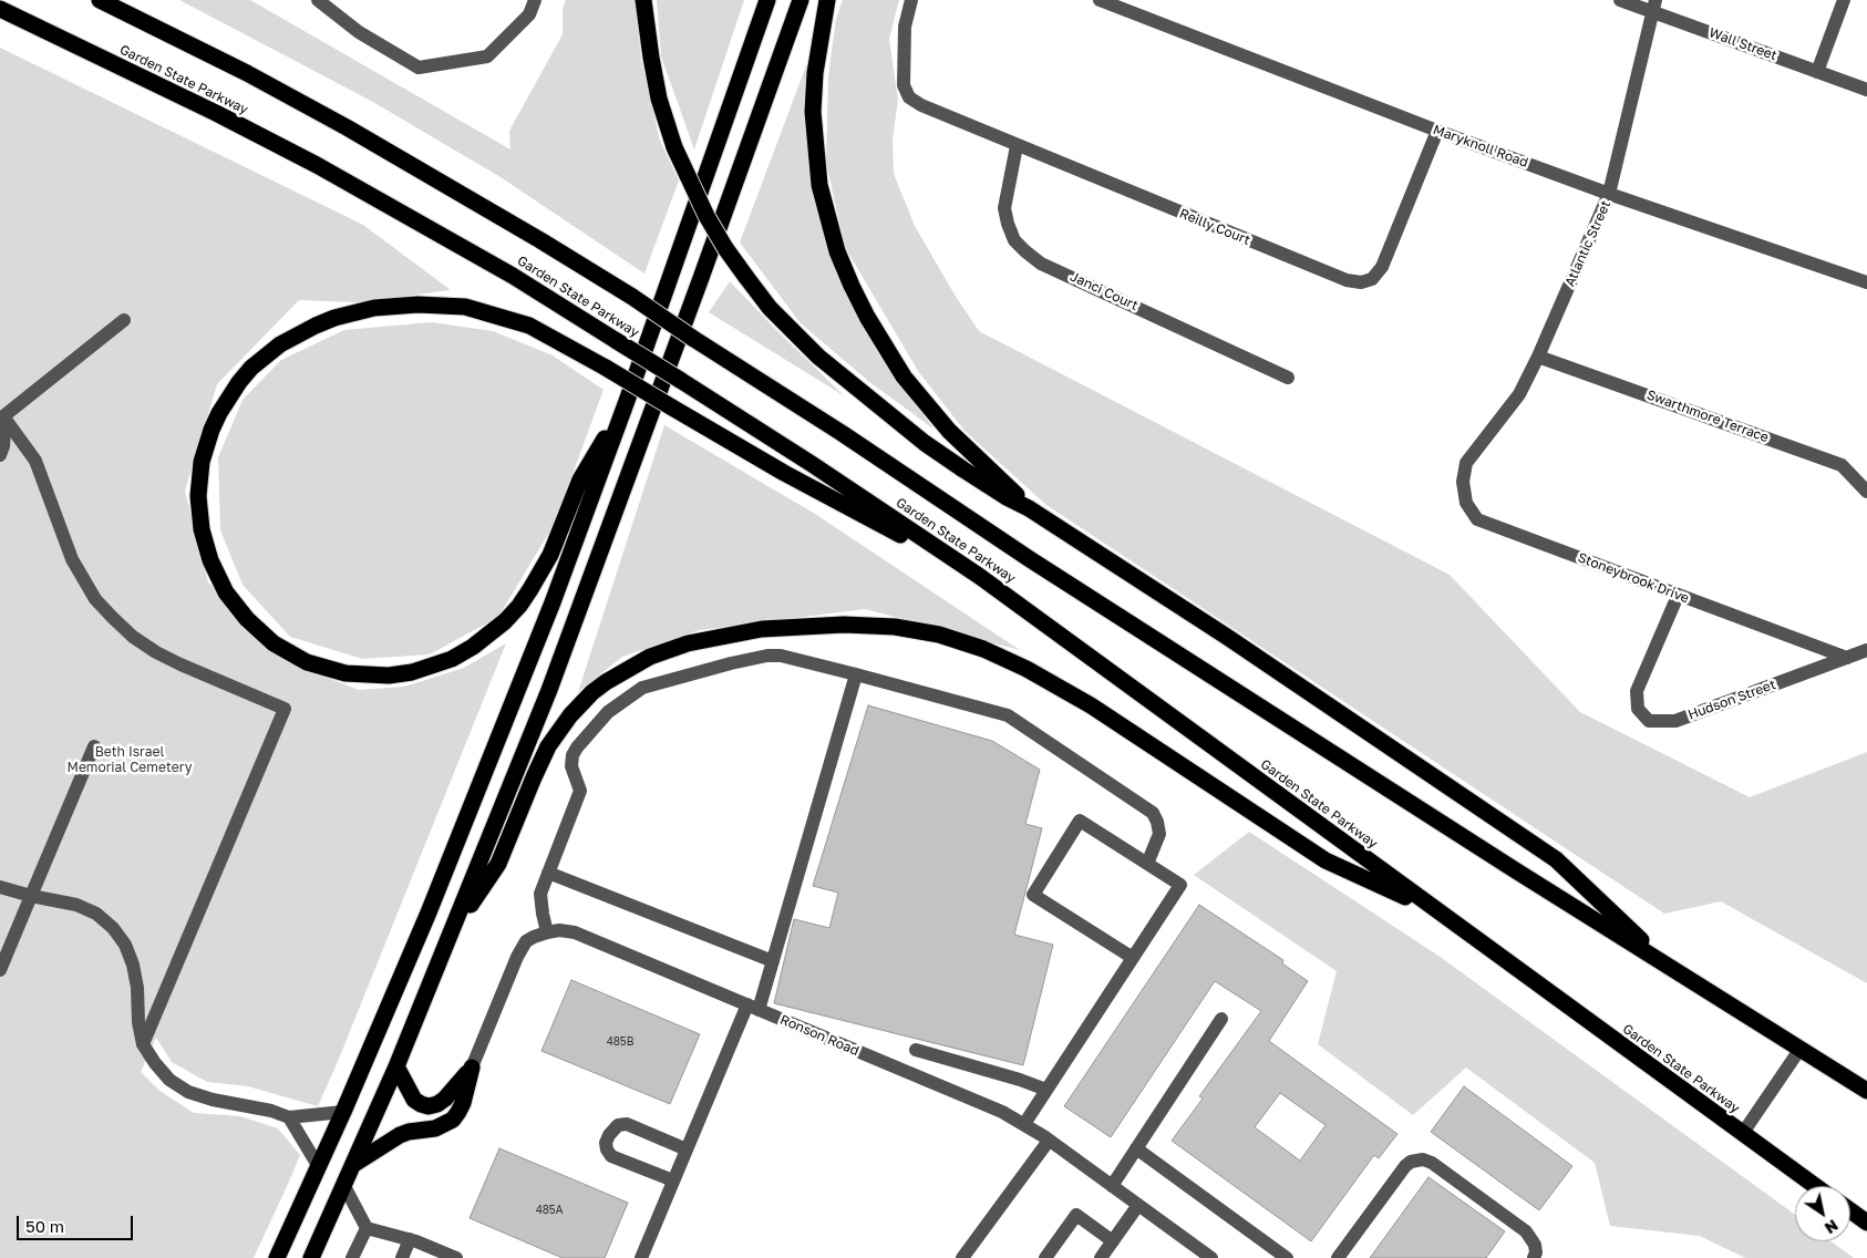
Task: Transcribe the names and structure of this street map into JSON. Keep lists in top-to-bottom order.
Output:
{
  "streets": {
    "highway": ["Garden State Parkway"],
    "street": [
      "Wall Street",
      "Maryknoll Road",
      "Reilly Court",
      "Atlantic Street",
      "Janci Court",
      "Swarthmore Terrace",
      "Stoneybrook Drive",
      "Hudson Street",
      "Ronson Road"
    ]
  },
  "crossings": [
    ["Wall Street", "Atlantic Street"],
    ["Maryknoll Road", "Reilly Court"],
    ["Maryknoll Road", "Atlantic Street"],
    ["Reilly Court", "Janci Court"],
    ["Atlantic Street", "Swarthmore Terrace"],
    ["Atlantic Street", "Stoneybrook Drive"],
    ["Stoneybrook Drive", "Hudson Street"]
  ],
  "parks": ["Beth Israel Memorial Cemetery"],
  "house_numbers": ["485B", "485A"],
  "scale_bar": "50 m",
  "north": "bottom right"
}
